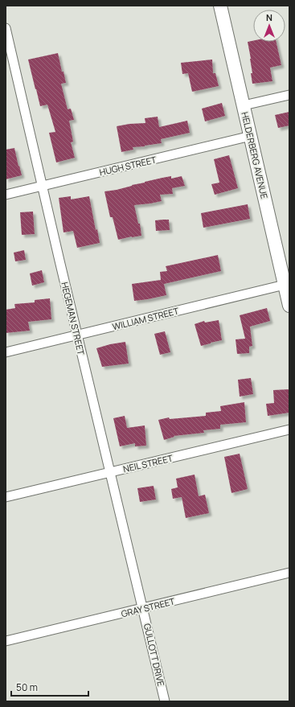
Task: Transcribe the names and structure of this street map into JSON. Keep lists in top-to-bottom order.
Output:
{
  "streets": {
    "street": [
      "HELDERBERG AVENUE",
      "HUGH STREET",
      "HEGEMAN STREET",
      "WILLIAM STREET",
      "NEIL STREET",
      "GRAY STREET",
      "GULLOTT DRIVE"
    ]
  },
  "crossings": [
    ["HELDERBERG AVENUE", "HUGH STREET"],
    ["HELDERBERG AVENUE", "WILLIAM STREET"],
    ["HUGH STREET", "HEGEMAN STREET"],
    ["HEGEMAN STREET", "WILLIAM STREET"],
    ["HEGEMAN STREET", "NEIL STREET"],
    ["HEGEMAN STREET", "GRAY STREET"],
    ["HEGEMAN STREET", "GULLOTT DRIVE"],
    ["GRAY STREET", "GULLOTT DRIVE"]
  ],
  "scale_bar": "50 m",
  "north": "top"
}
